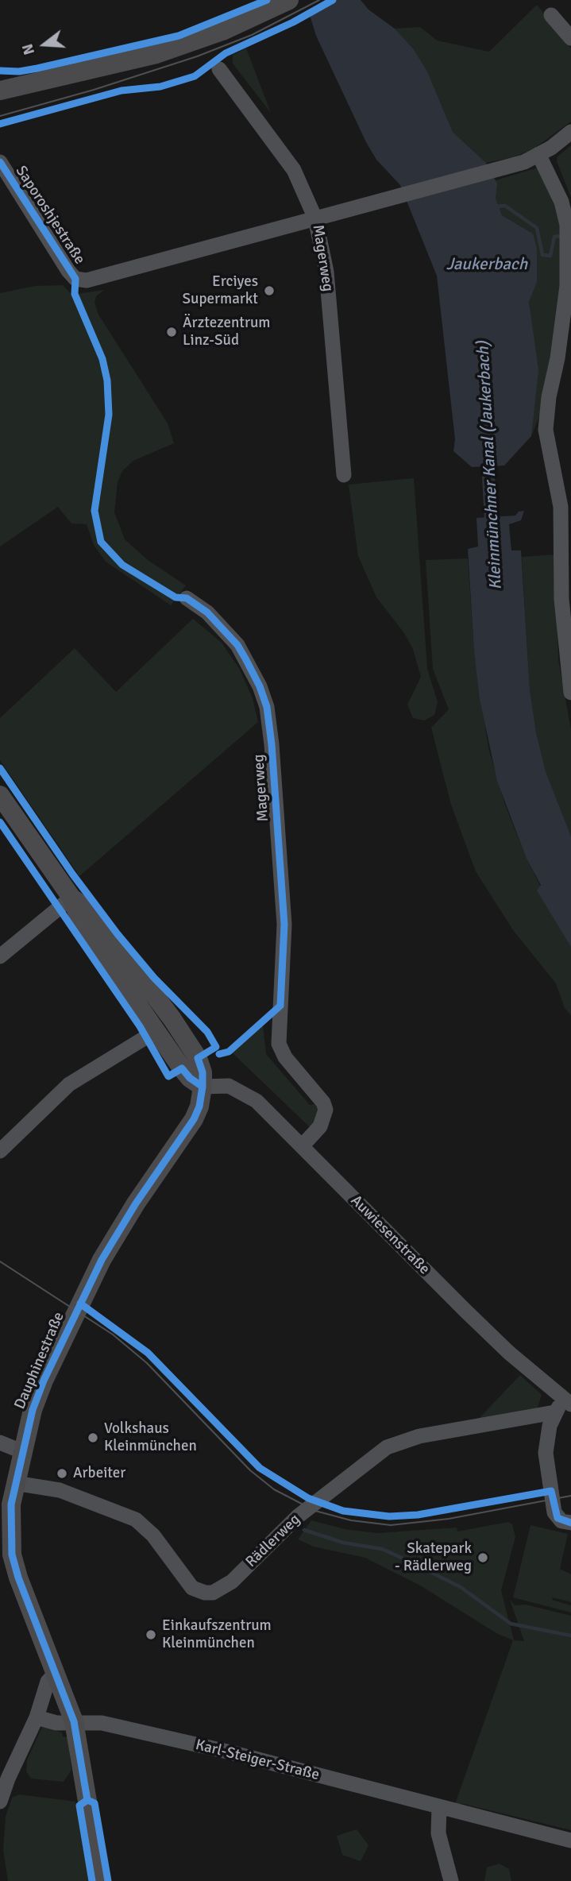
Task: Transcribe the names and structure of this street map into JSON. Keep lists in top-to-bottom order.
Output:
{
  "streets": {
    "main road": ["Dauphinestraße"],
    "street": [
      "Saporoshjestraße",
      "Magerweg",
      "Auwiesenstraße",
      "Rädlerweg",
      "Karl-Steiger-Straße"
    ]
  },
  "crossings": [
    ["Saporoshjestraße", "Magerweg"],
    ["Magerweg", "Auwiesenstraße"],
    ["Auwiesenstraße", "Dauphinestraße"],
    ["Auwiesenstraße", "Rädlerweg"],
    ["Dauphinestraße", "Rädlerweg"],
    ["Dauphinestraße", "Karl-Steiger-Straße"]
  ],
  "water": ["Jaukerbach", "Kleinmünchner Kanal (Jaukerbach)"],
  "places": [
    "Erciyes Supermarkt",
    "Ärztezentrum Linz-Süd",
    "Volkshaus Kleinmünchen",
    "Arbeiter",
    "Skatepark - Rädlerweg",
    "Einkaufszentrum Kleinmünchen"
  ],
  "north": "left"
}
